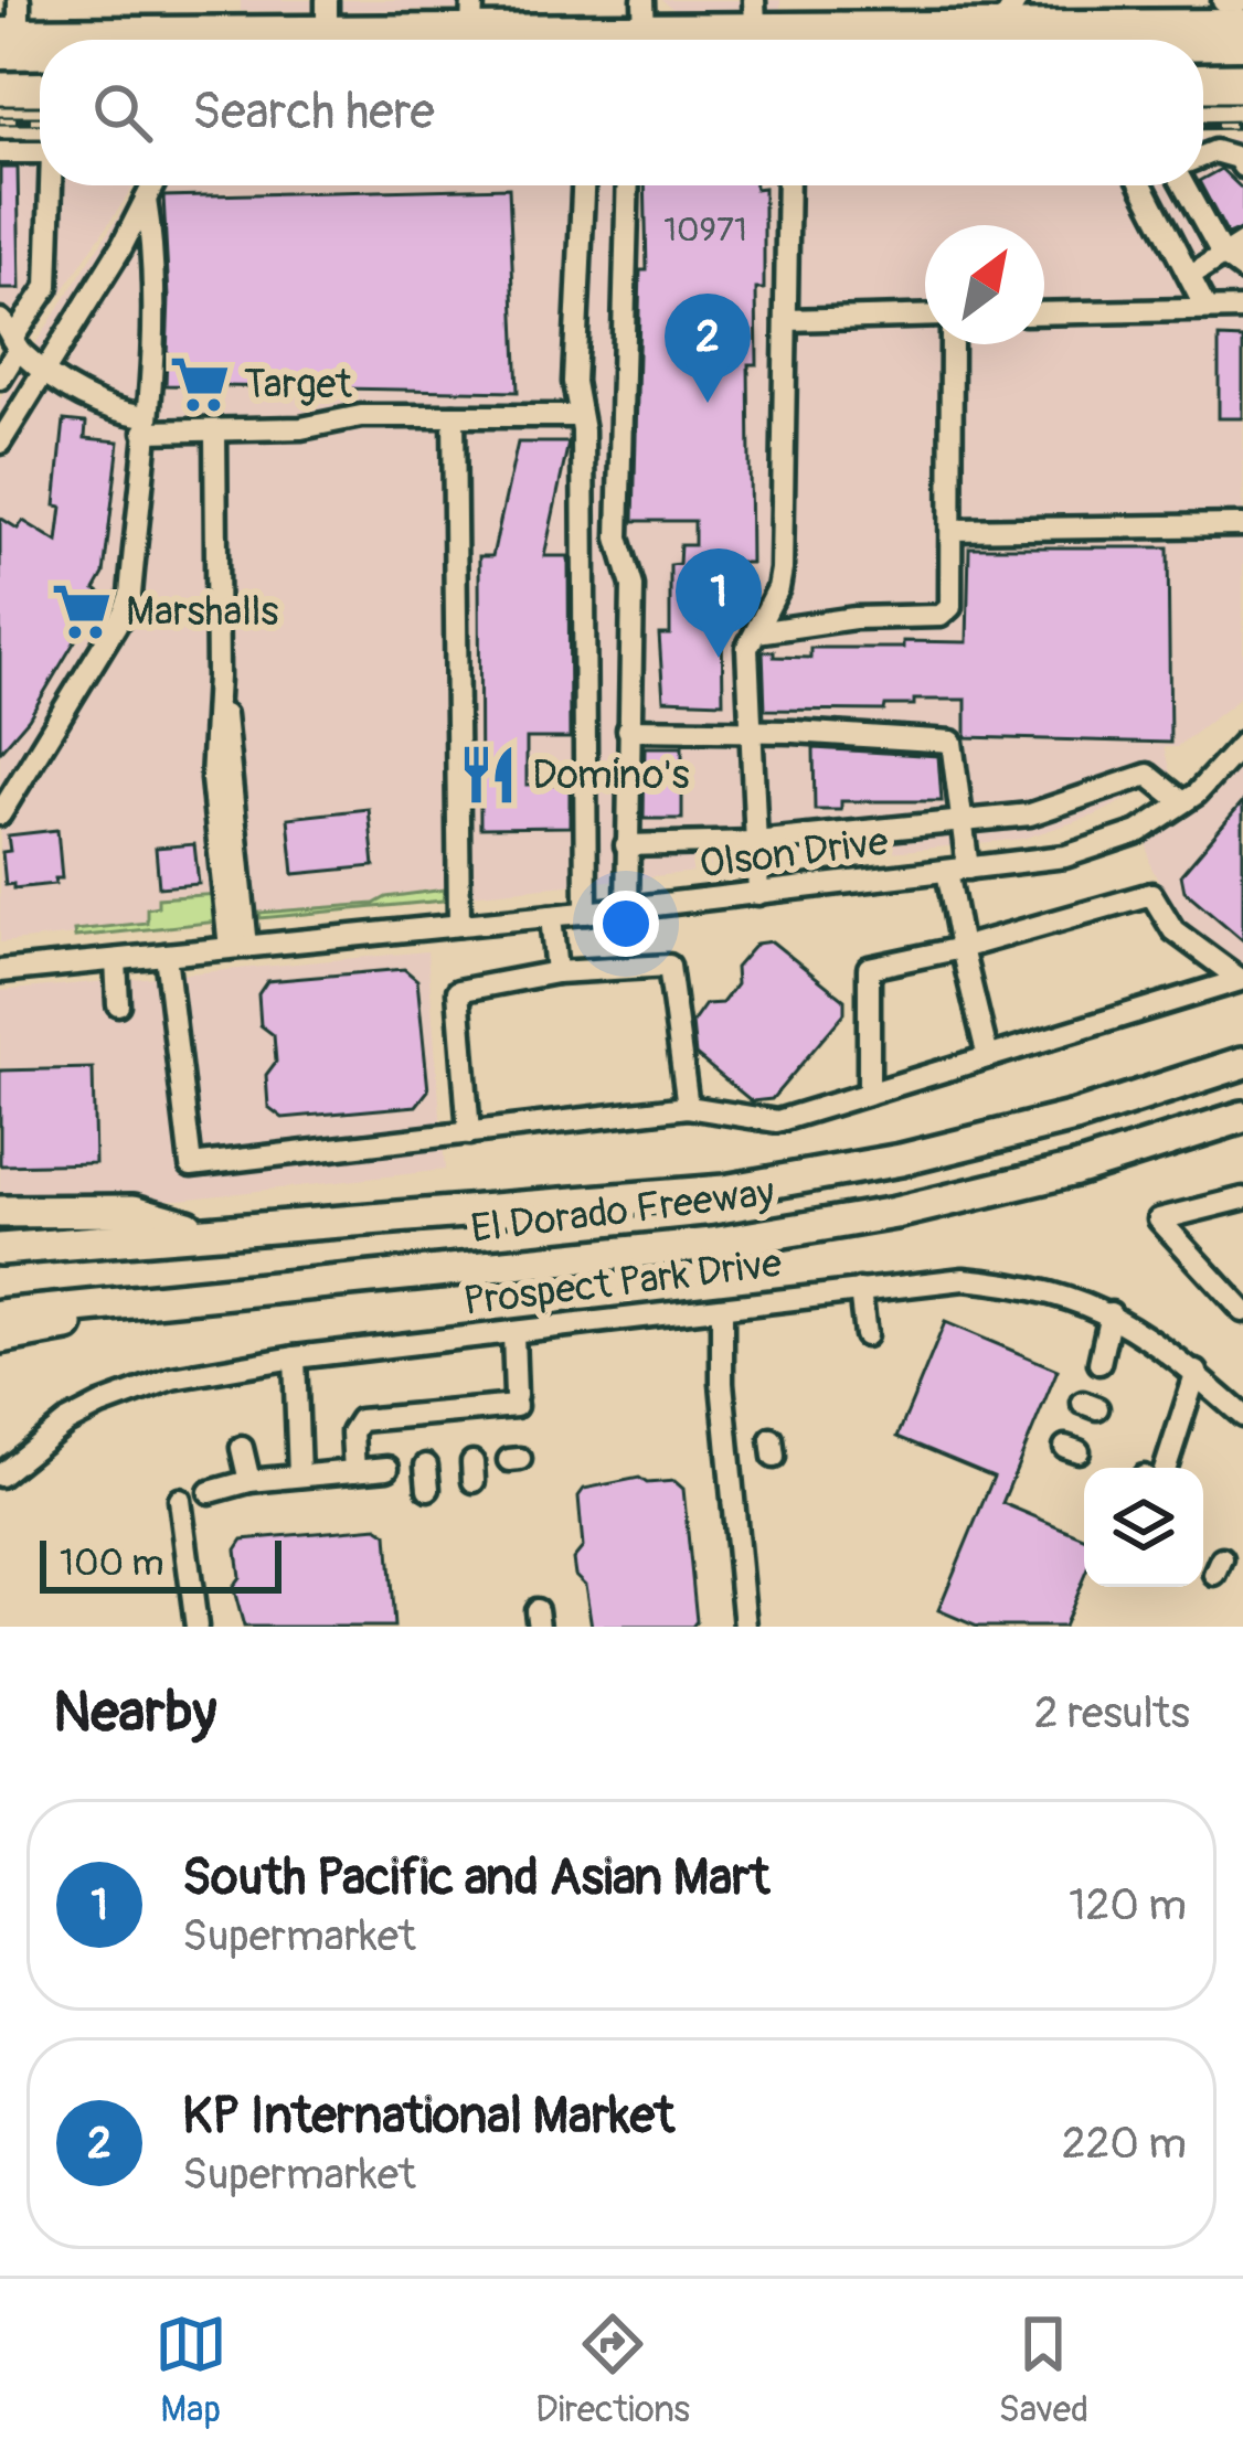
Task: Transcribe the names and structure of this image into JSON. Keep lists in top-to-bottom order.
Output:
{
  "streets": {
    "highway": ["El Dorado Freeway"],
    "street": ["Olson Drive", "Prospect Park Drive"]
  },
  "places": {
    "supermarket": ["Target", "Marshalls"],
    "restaurant": ["Domino's"]
  },
  "house_numbers": ["10971"],
  "scale_bar": "100 m",
  "north": "top right",
  "page": {
    "search": "Search here",
    "pins": ["2", "1"],
    "scale": "100 m",
    "heading": ["Nearby", "2 results"],
    "list": [
      {
        "mark": "1",
        "name": "South Pacific and Asian Mart",
        "note": "Supermarket",
        "value": "120 m"
      },
      {
        "mark": "2",
        "name": "KP International Market",
        "note": "Supermarket",
        "value": "220 m"
      }
    ],
    "nav": ["Map", "Directions", "Saved"]
  }
}
